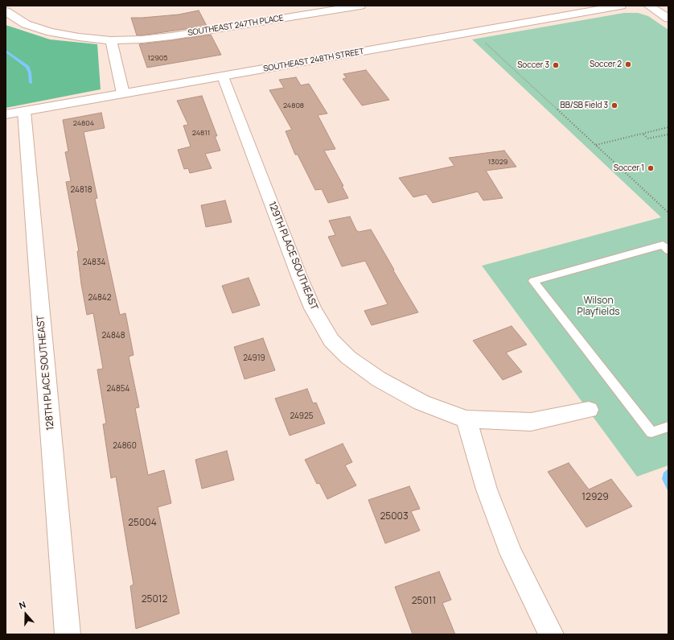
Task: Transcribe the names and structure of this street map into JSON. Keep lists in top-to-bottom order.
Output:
{
  "streets": {
    "street": [
      "SOUTHEAST 247TH PLACE",
      "SOUTHEAST 248TH STREET",
      "129TH PLACE SOUTHEAST",
      "128TH PLACE SOUTHEAST"
    ]
  },
  "crossings": [
    ["SOUTHEAST 248TH STREET", "129TH PLACE SOUTHEAST"],
    ["SOUTHEAST 248TH STREET", "128TH PLACE SOUTHEAST"]
  ],
  "parks": ["Wilson Playfields"],
  "places": [
    "Soccer 2",
    "Soccer 3",
    "BB/SB Field 3",
    "Soccer 1"
  ],
  "house_numbers": [
    "12905",
    "24808",
    "24804",
    "24811",
    "13029",
    "24818",
    "24834",
    "24842",
    "24848",
    "24919",
    "24854",
    "24925",
    "24860",
    "12929",
    "25003",
    "25004",
    "25012",
    "25011"
  ],
  "north": "top"
}
